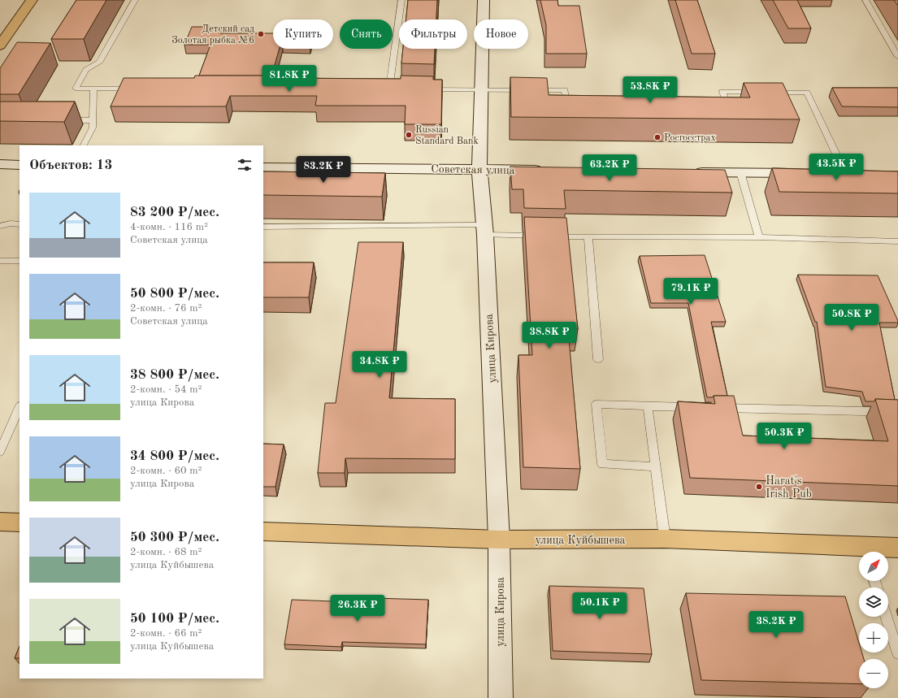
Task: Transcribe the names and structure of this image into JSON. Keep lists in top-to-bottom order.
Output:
{
  "streets": {
    "main road": ["улица Куйбышева"],
    "street": ["Советская улица", "улица Кирова"]
  },
  "crossings": [
    ["Советская улица", "улица Кирова"],
    ["улица Кирова", "улица Куйбышева"]
  ],
  "places": [
    "Детский сад Золотая рыбка №6",
    "Russian Standard Bank",
    "Росгосстрах",
    "Harat's Irish Pub"
  ],
  "north": "top right",
  "page": {
    "chip": [
      "Купить",
      "Снять",
      "Фильтры",
      "Новое"
    ],
    "price": [
      "81.8K ₽",
      "53.8K ₽",
      "43.5K ₽",
      "63.2K ₽",
      "83.2K ₽",
      "79.1K ₽",
      "50.8K ₽",
      "38.8K ₽",
      "34.8K ₽",
      "50.3K ₽",
      "50.1K ₽",
      "26.3K ₽",
      "38.2K ₽"
    ],
    "heading": "Объектов: 13",
    "list": [
      {
        "name": "83 200 ₽/мес.",
        "note": "4-комн. · 116 m² · Советская улица"
      },
      {
        "name": "50 800 ₽/мес.",
        "note": "2-комн. · 76 m² · Советская улица"
      },
      {
        "name": "38 800 ₽/мес.",
        "note": "2-комн. · 54 m² · улица Кирова"
      },
      {
        "name": "34 800 ₽/мес.",
        "note": "2-комн. · 60 m² · улица Кирова"
      },
      {
        "name": "50 300 ₽/мес.",
        "note": "2-комн. · 68 m² · улица Куйбышева"
      },
      {
        "name": "50 100 ₽/мес.",
        "note": "2-комн. · 66 m² · улица Куйбышева"
      }
    ],
    "map_buttons": ["+", "−"]
  }
}
